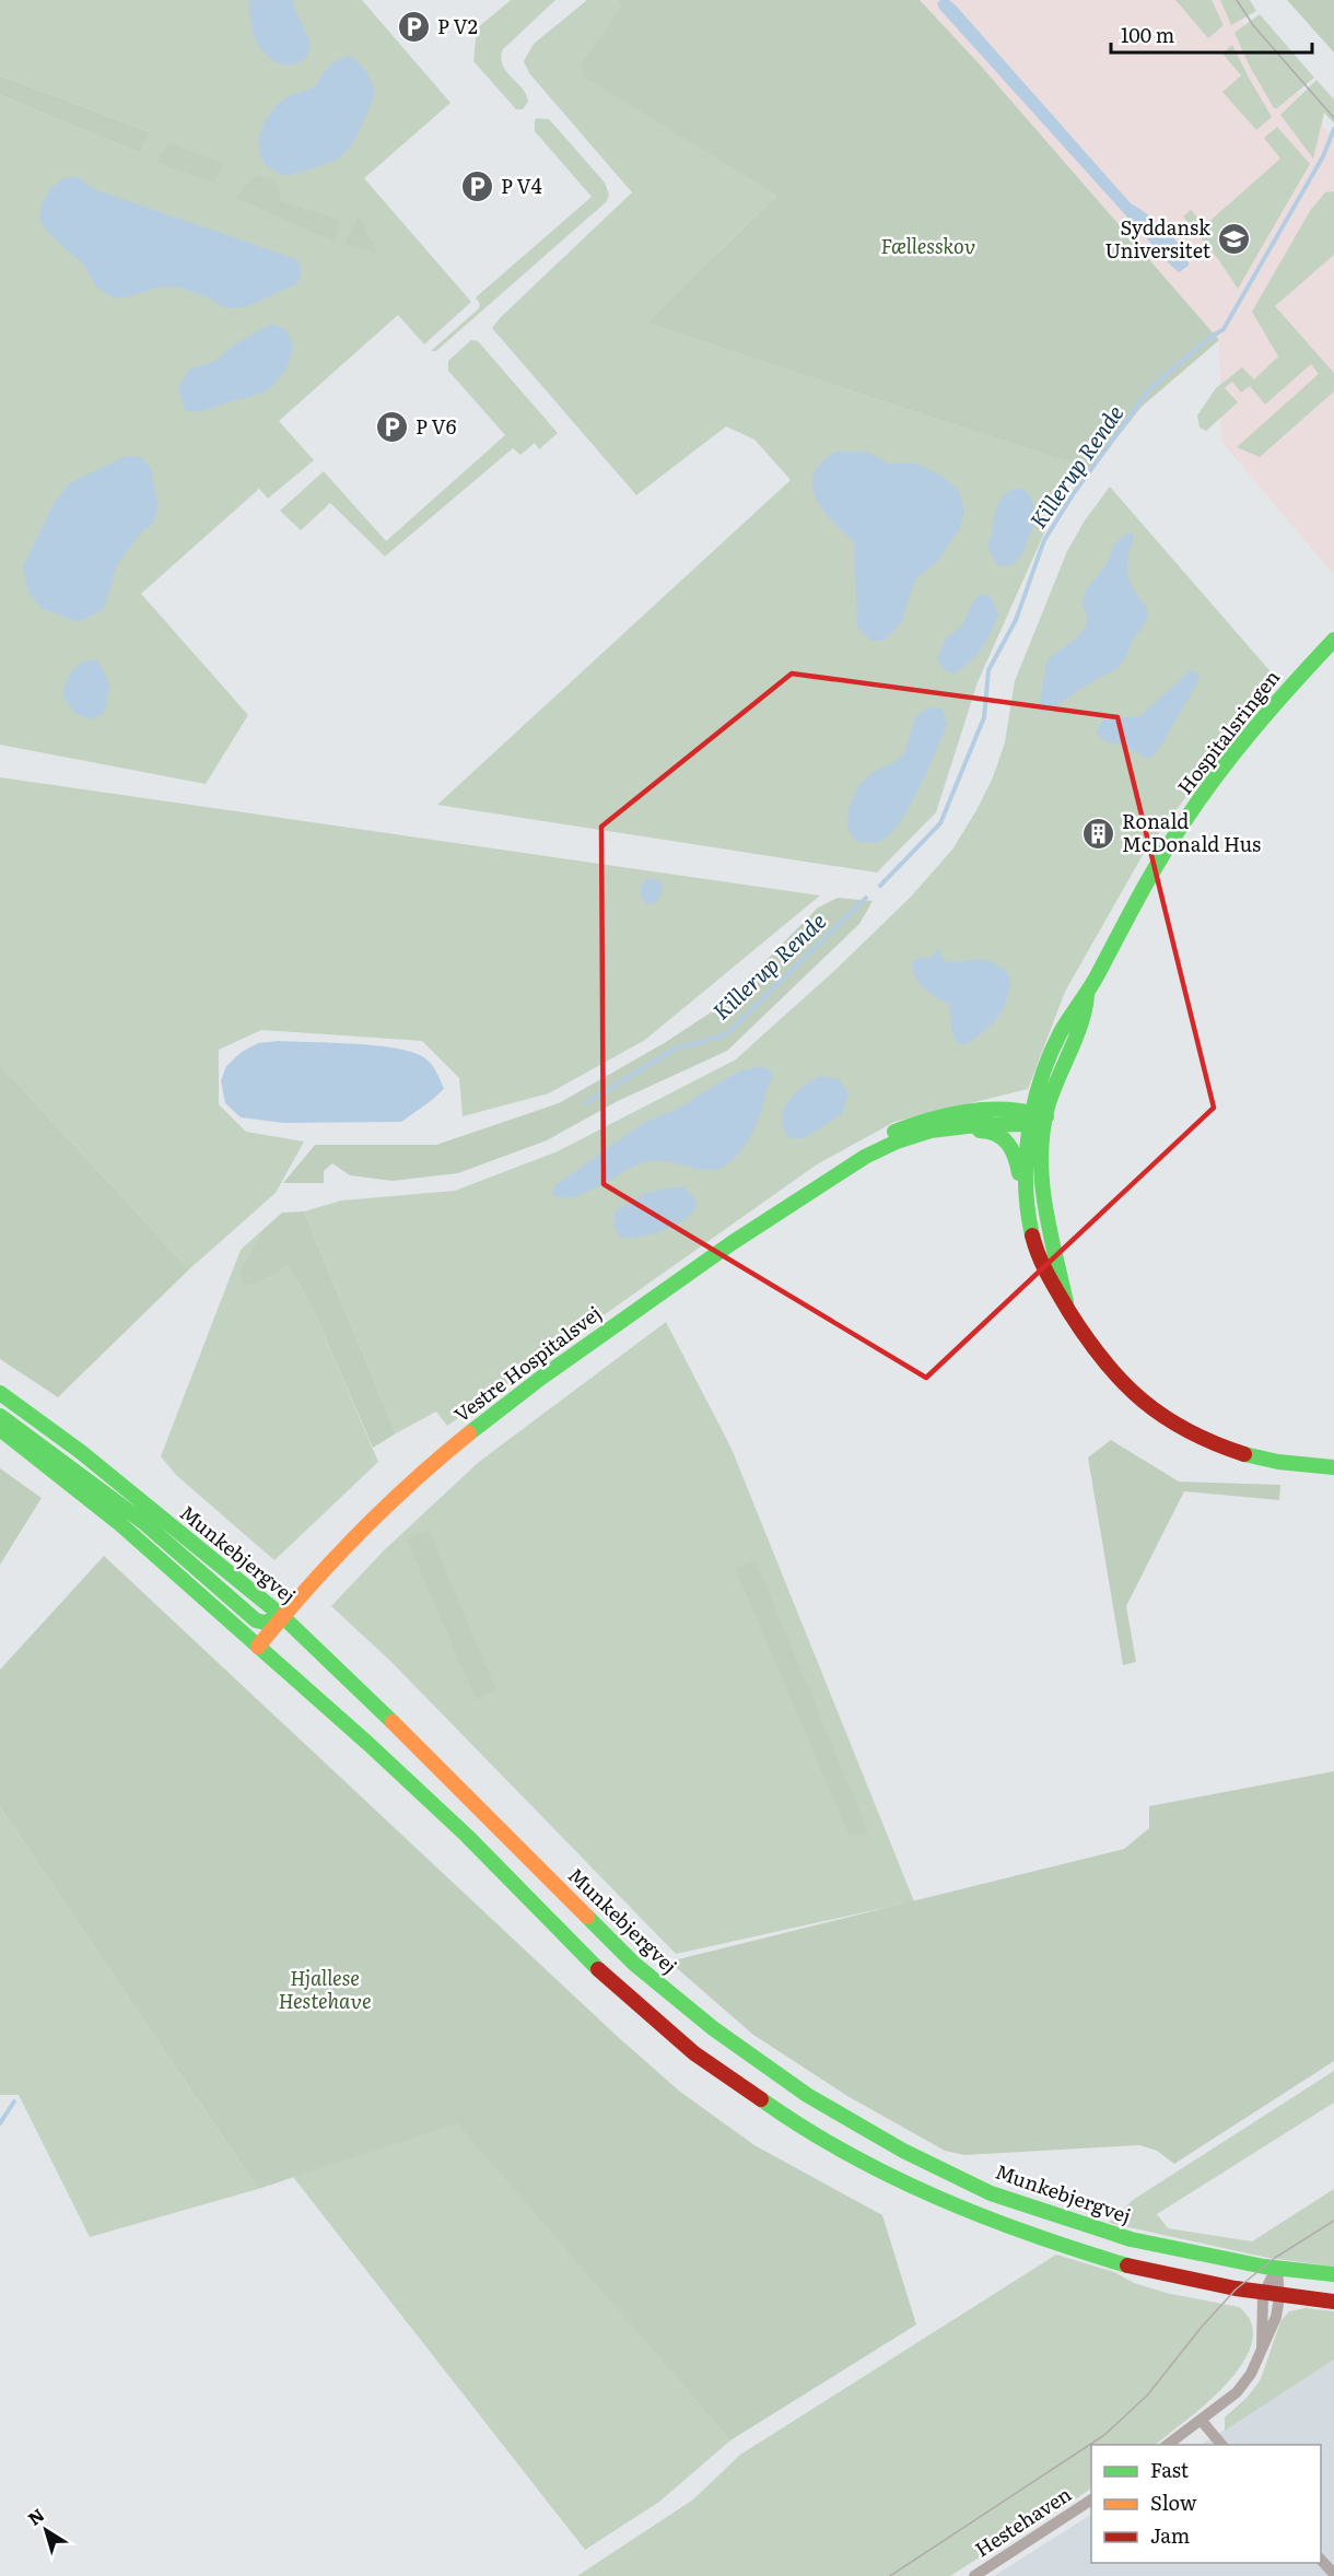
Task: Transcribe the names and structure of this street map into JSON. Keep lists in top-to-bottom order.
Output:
{
  "streets": {
    "street": [
      "Hospitalsringen",
      "Vestre Hospitalsvej",
      "Munkebjergvej",
      "Hestehaven"
    ]
  },
  "crossings": [
    ["Hospitalsringen", "Vestre Hospitalsvej"],
    ["Vestre Hospitalsvej", "Munkebjergvej"]
  ],
  "water": ["Killerup Rende"],
  "parks": ["Fællesskov", "Hjallese Hestehave"],
  "places": {
    "parking": ["P V2", "P V4", "P V6"],
    "school or university": ["Syddansk Universitet"],
    "building": ["Ronald McDonald Hus"]
  },
  "legend": ["Fast", "Slow", "Jam"],
  "scale_bar": "100 m",
  "north": "top left"
}
